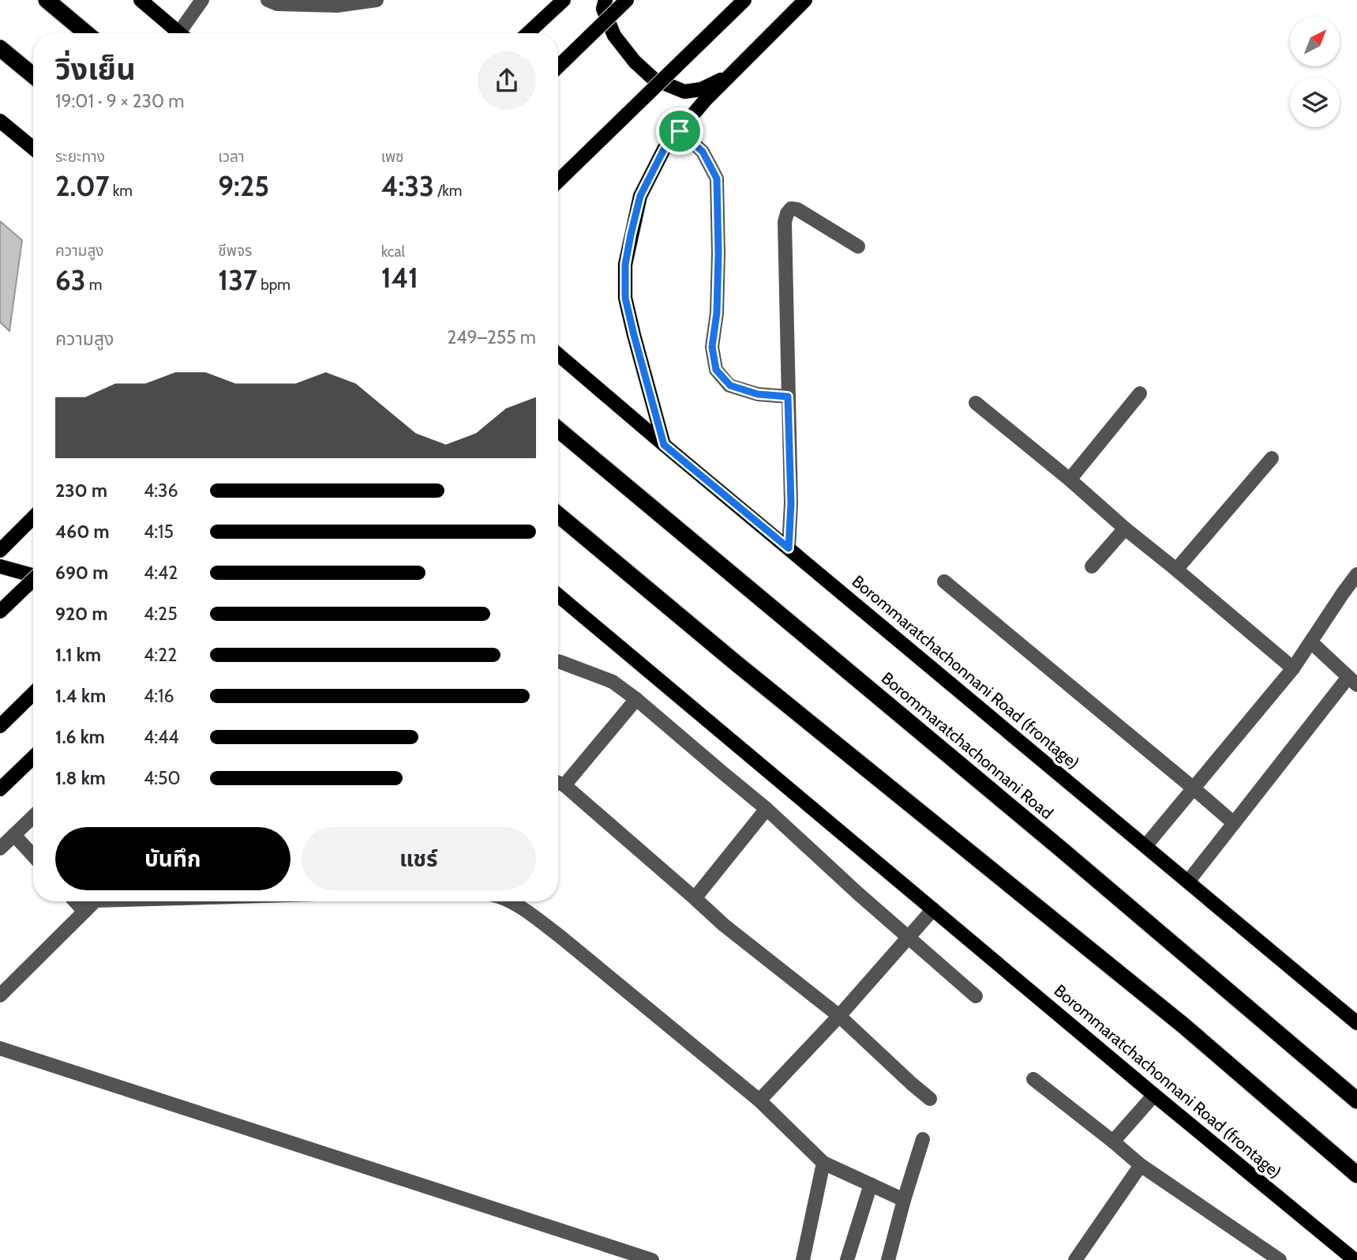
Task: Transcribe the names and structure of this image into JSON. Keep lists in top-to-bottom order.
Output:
{
  "streets": {
    "highway": ["Borommaratchachonnani Road"],
    "main road": ["Borommaratchachonnani Road (frontage)"]
  },
  "north": "top right",
  "page": {
    "heading": ["วิ่งเย็น", "19:01 · 9 × 230 m"],
    "stats": [
      ["ระยะทาง", "2.07 km"],
      ["เวลา", "9:25"],
      ["เพซ", "4:33 /km"],
      ["ความสูง", "63 m"],
      ["ชีพจร", "137 bpm"],
      ["kcal", "141"]
    ],
    "chart": ["ความสูง", "249–255 m"],
    "list": [
      {
        "name": "230 m",
        "note": "4:36"
      },
      {
        "name": "460 m",
        "note": "4:15"
      },
      {
        "name": "690 m",
        "note": "4:42"
      },
      {
        "name": "920 m",
        "note": "4:25"
      },
      {
        "name": "1.1 km",
        "note": "4:22"
      },
      {
        "name": "1.4 km",
        "note": "4:16"
      },
      {
        "name": "1.6 km",
        "note": "4:44"
      },
      {
        "name": "1.8 km",
        "note": "4:50"
      }
    ],
    "buttons": ["บันทึก", "แชร์"]
  }
}
